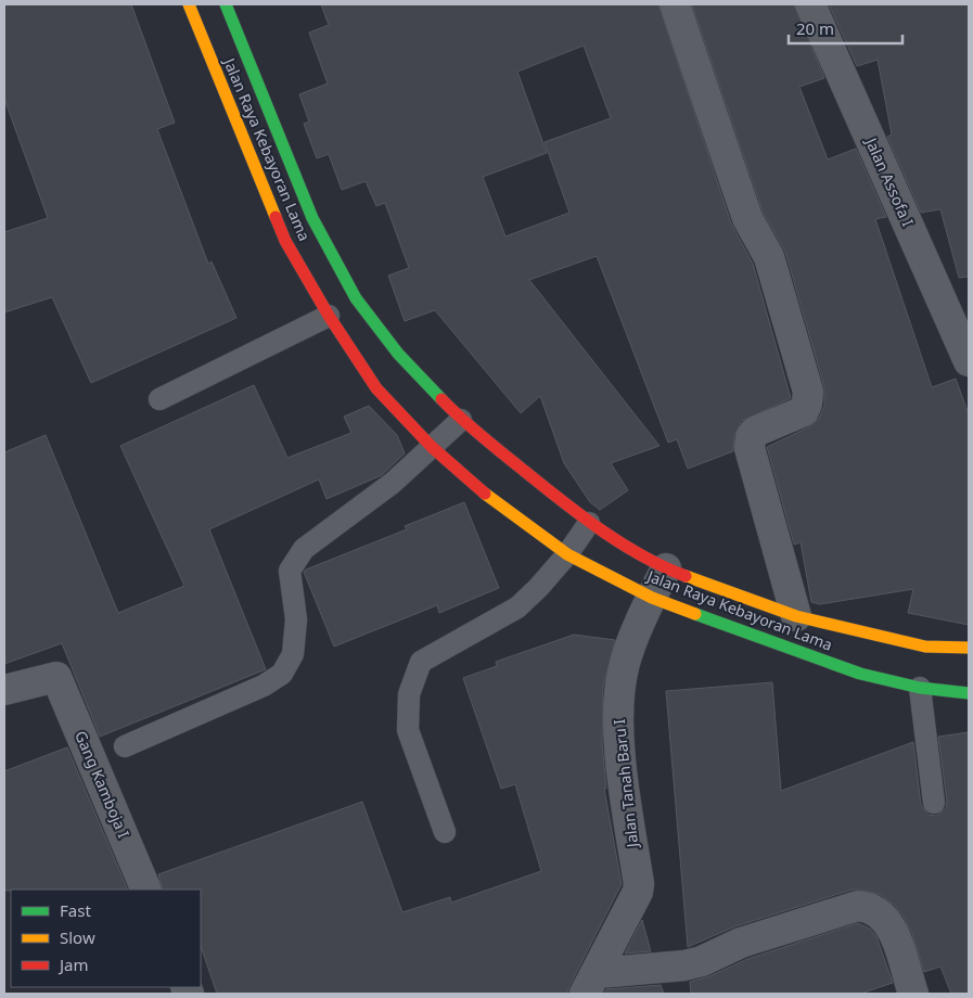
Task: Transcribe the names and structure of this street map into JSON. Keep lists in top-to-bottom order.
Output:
{
  "streets": {
    "main road": ["Jalan Raya Kebayoran Lama"],
    "street": ["Jalan Assofa I", "Jalan Tanah Baru I", "Gang Kamboja I"]
  },
  "crossings": [
    ["Jalan Raya Kebayoran Lama", "Jalan Tanah Baru I"]
  ],
  "legend": ["Fast", "Slow", "Jam"],
  "scale_bar": "20 m"
}
